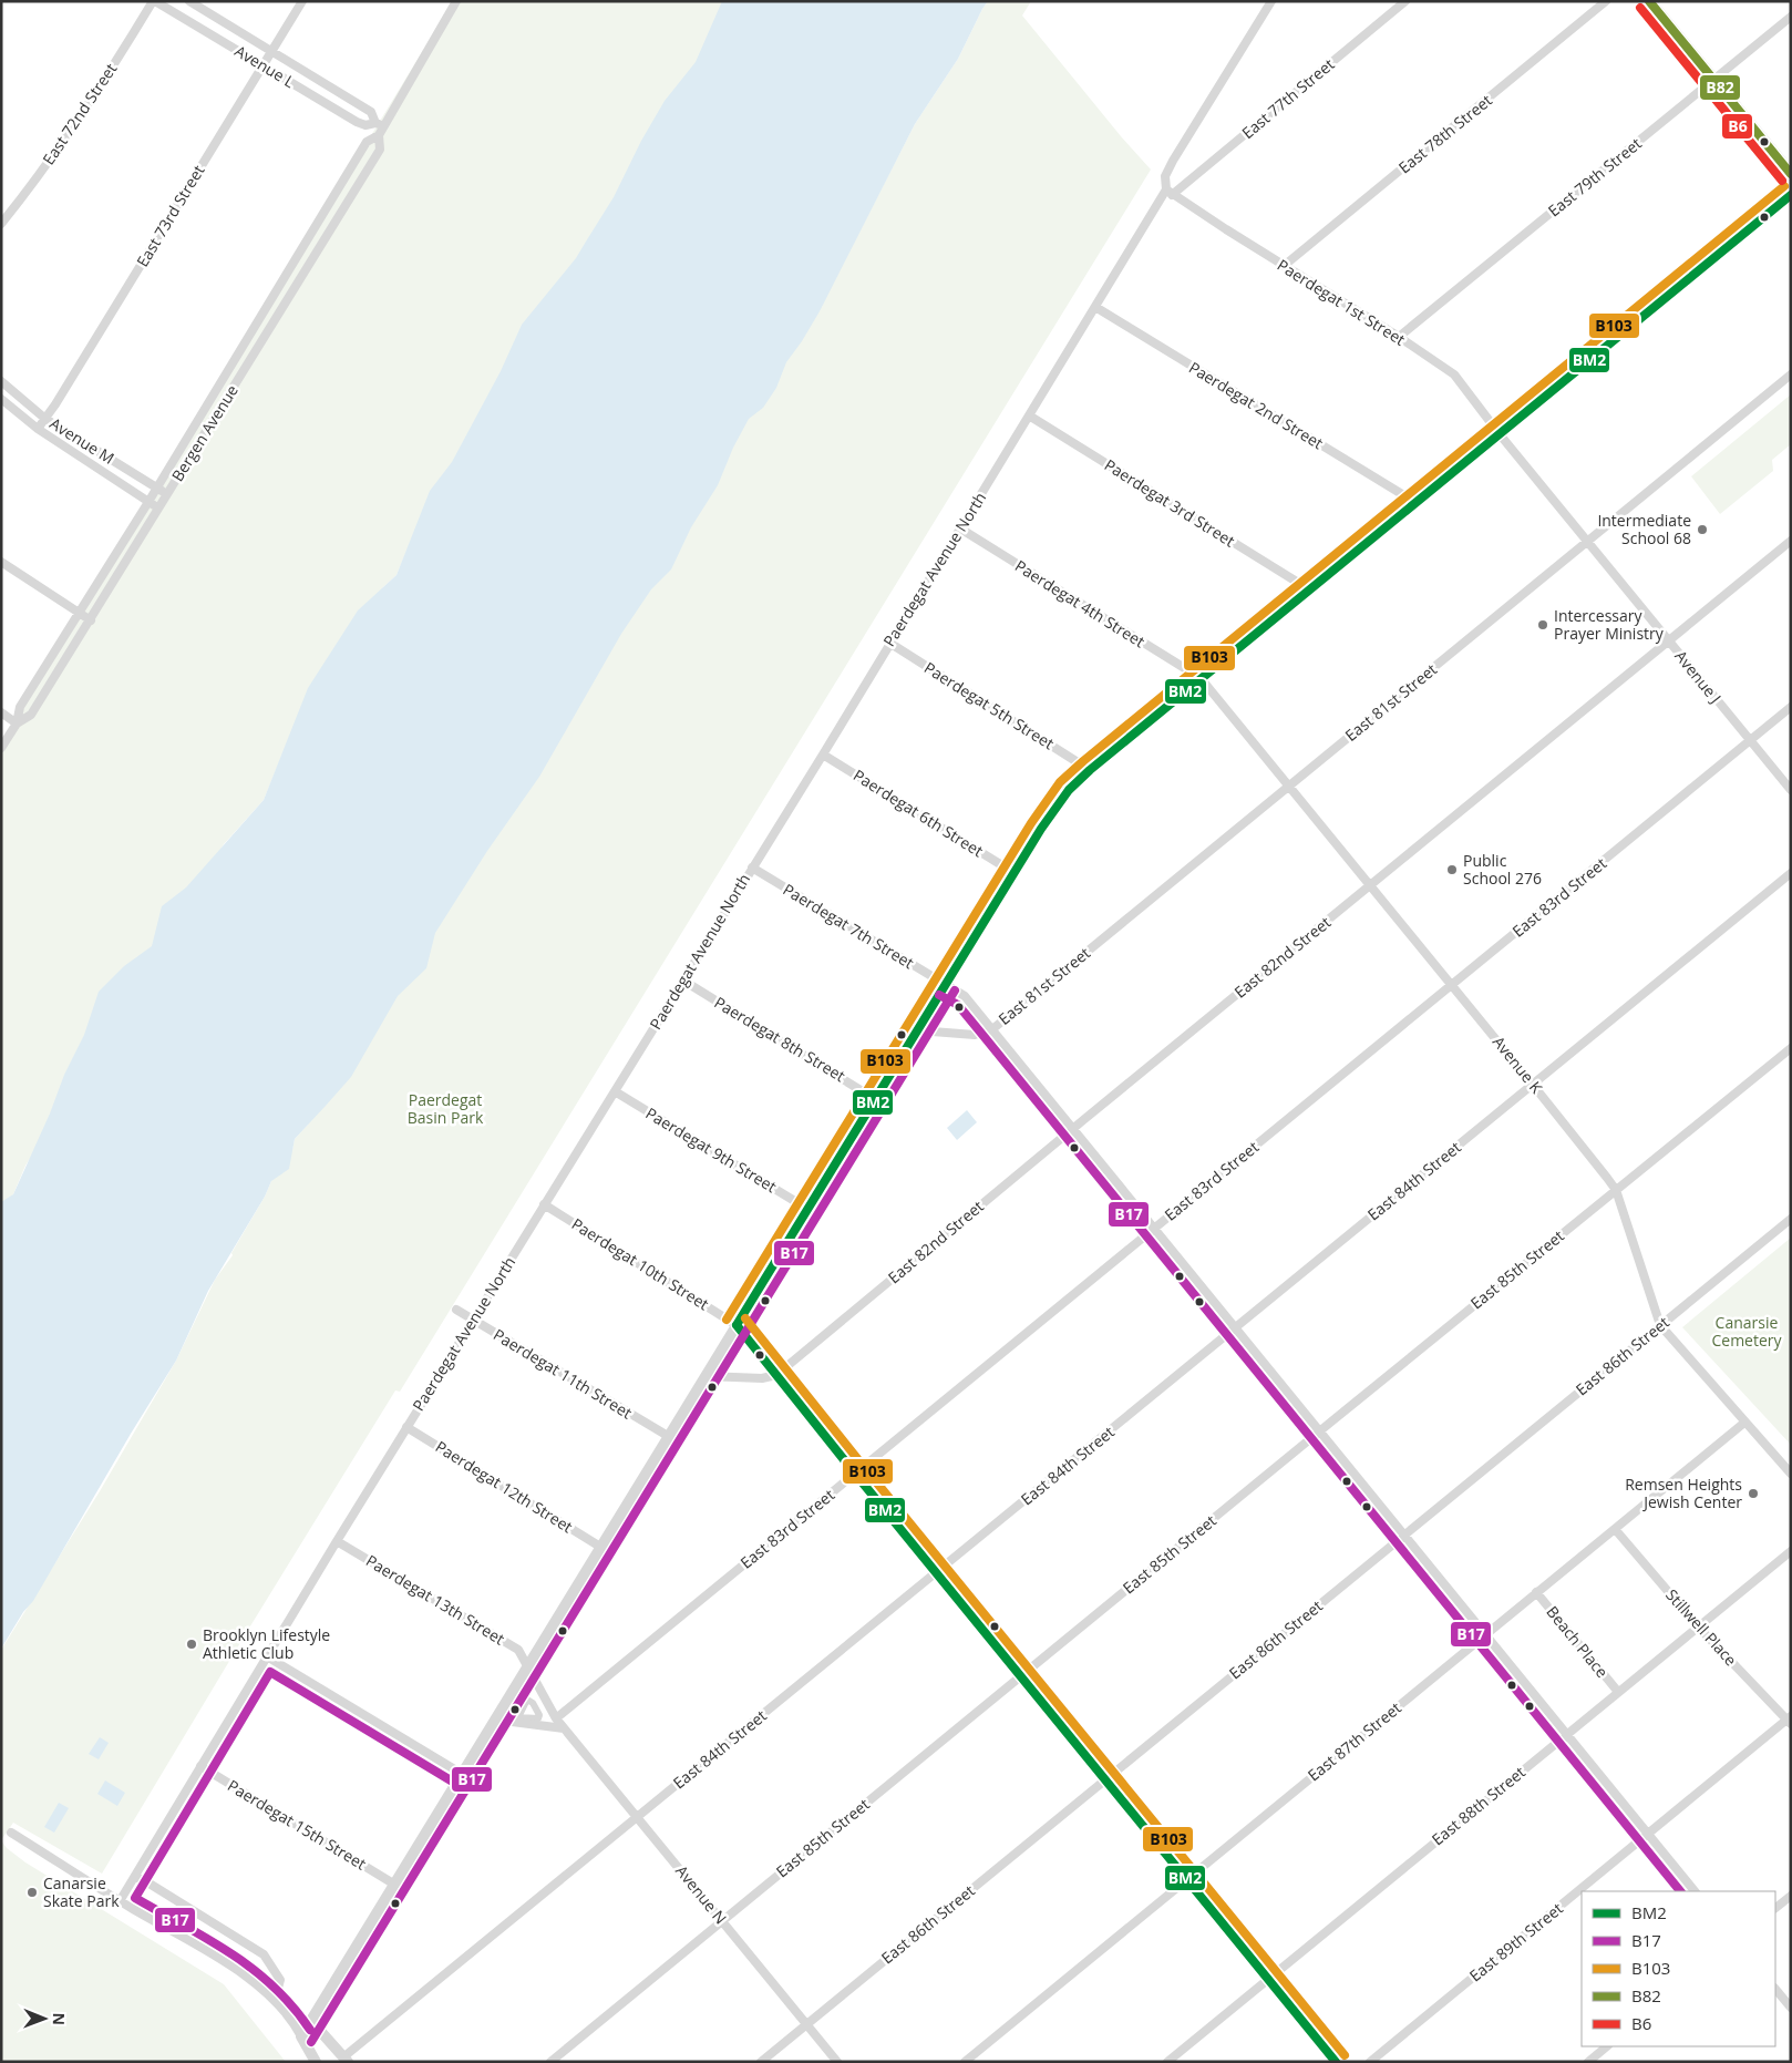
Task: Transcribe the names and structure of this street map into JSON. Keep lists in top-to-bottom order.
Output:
{
  "streets": {
    "street": [
      "Avenue L",
      "East 77th Street",
      "East 72nd Street",
      "East 78th Street",
      "East 79th Street",
      "East 73rd Street",
      "Paerdegat 1st Street",
      "Paerdegat 2nd Street",
      "Bergen Avenue",
      "Avenue M",
      "Paerdegat 3rd Street",
      "Paerdegat Avenue North",
      "Paerdegat 4th Street",
      "Avenue J",
      "East 81st Street",
      "Paerdegat 5th Street",
      "Paerdegat 6th Street",
      "East 83rd Street",
      "Paerdegat 7th Street",
      "East 82nd Street",
      "Paerdegat 8th Street",
      "Avenue K",
      "Paerdegat 9th Street",
      "East 84th Street",
      "Paerdegat 10th Street",
      "East 85th Street",
      "East 86th Street",
      "Paerdegat 11th Street",
      "Paerdegat 12th Street",
      "Paerdegat 13th Street",
      "Stillwell Place",
      "Beach Place",
      "East 87th Street",
      "East 88th Street",
      "Paerdegat 15th Street",
      "Avenue N",
      "East 89th Street"
    ]
  },
  "crossings": [
    ["Avenue L", "East 72nd Street"],
    ["Avenue L", "East 73rd Street"],
    ["Avenue L", "Bergen Avenue"],
    ["East 77th Street", "Paerdegat 1st Street"],
    ["East 77th Street", "Paerdegat Avenue North"],
    ["East 78th Street", "Paerdegat 1st Street"],
    ["East 79th Street", "Paerdegat 1st Street"],
    ["East 73rd Street", "Avenue M"],
    ["Paerdegat 1st Street", "Paerdegat Avenue North"],
    ["Paerdegat 1st Street", "Avenue J"],
    ["Paerdegat 2nd Street", "Paerdegat Avenue North"],
    ["Bergen Avenue", "Avenue M"],
    ["Paerdegat 3rd Street", "Paerdegat Avenue North"],
    ["Paerdegat Avenue North", "Paerdegat 4th Street"],
    ["Paerdegat Avenue North", "Paerdegat 5th Street"],
    ["Paerdegat Avenue North", "Paerdegat 6th Street"],
    ["Paerdegat Avenue North", "Paerdegat 7th Street"],
    ["Paerdegat Avenue North", "Paerdegat 8th Street"],
    ["Paerdegat Avenue North", "Paerdegat 9th Street"],
    ["Paerdegat Avenue North", "Paerdegat 10th Street"],
    ["Paerdegat Avenue North", "Paerdegat 11th Street"],
    ["Paerdegat Avenue North", "Paerdegat 12th Street"],
    ["Paerdegat Avenue North", "Paerdegat 13th Street"],
    ["Paerdegat Avenue North", "Paerdegat 15th Street"],
    ["Paerdegat 4th Street", "Avenue K"],
    ["Avenue J", "East 81st Street"],
    ["Avenue J", "East 83rd Street"],
    ["Avenue J", "East 82nd Street"],
    ["East 81st Street", "Avenue K"],
    ["East 83rd Street", "Avenue K"],
    ["East 83rd Street", "Avenue N"],
    ["East 82nd Street", "Avenue K"],
    ["Avenue K", "East 84th Street"],
    ["Avenue K", "East 85th Street"],
    ["Avenue K", "East 86th Street"],
    ["Avenue K", "East 87th Street"],
    ["East 84th Street", "Avenue N"],
    ["East 85th Street", "Avenue N"],
    ["East 86th Street", "Avenue N"],
    ["Paerdegat 13th Street", "Avenue N"],
    ["Stillwell Place", "East 87th Street"],
    ["Stillwell Place", "East 88th Street"],
    ["Stillwell Place", "East 89th Street"],
    ["Beach Place", "East 87th Street"],
    ["Beach Place", "East 88th Street"]
  ],
  "parks": ["Paerdegat Basin Park", "Canarsie Cemetery"],
  "places": [
    "Intermediate School 68",
    "Intercessary Prayer Ministry",
    "Public School 276",
    "Remsen Heights Jewish Center",
    "Brooklyn Lifestyle Athletic Club",
    "Canarsie Skate Park"
  ],
  "lines": [
    "transit line B82",
    "transit line B6",
    "transit line B103",
    "transit line BM2",
    "transit line B17"
  ],
  "legend": [
    "BM2",
    "B17",
    "B103",
    "B82",
    "B6"
  ],
  "north": "right"
}
